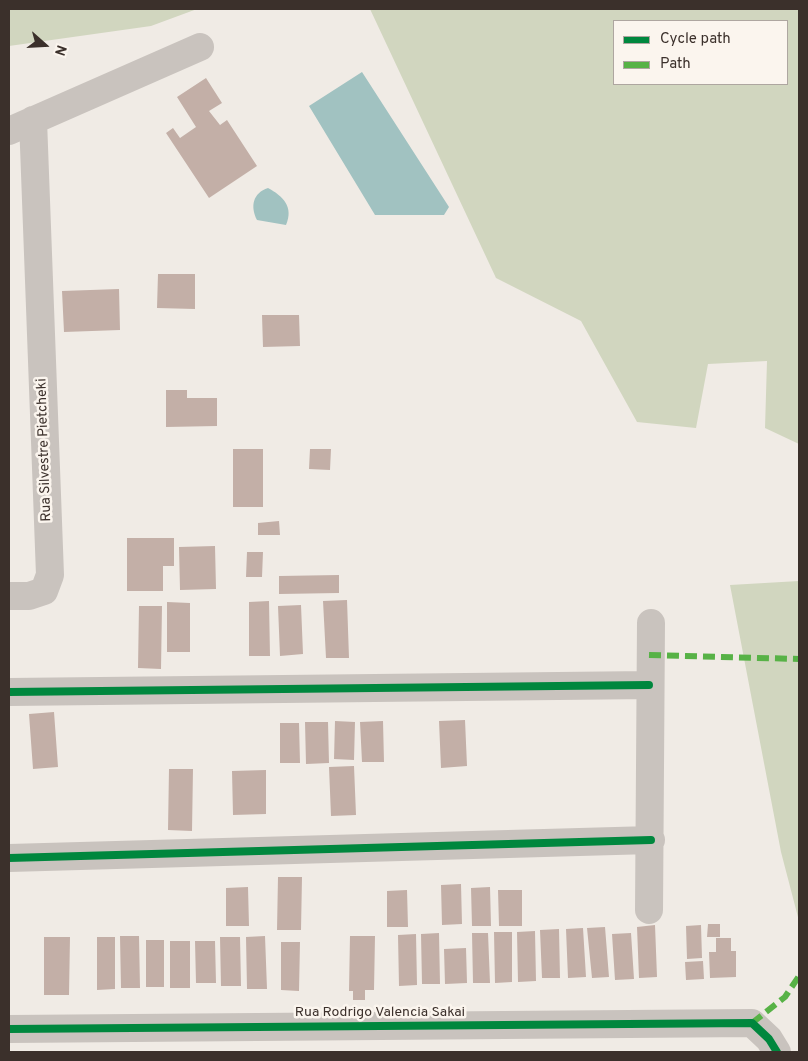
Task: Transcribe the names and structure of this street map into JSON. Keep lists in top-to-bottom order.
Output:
{
  "streets": {
    "street": ["Rua Silvestre Pietcheki", "Rua Rodrigo Valencia Sakai"]
  },
  "legend": ["Cycle path", "Path"],
  "north": "right"
}
